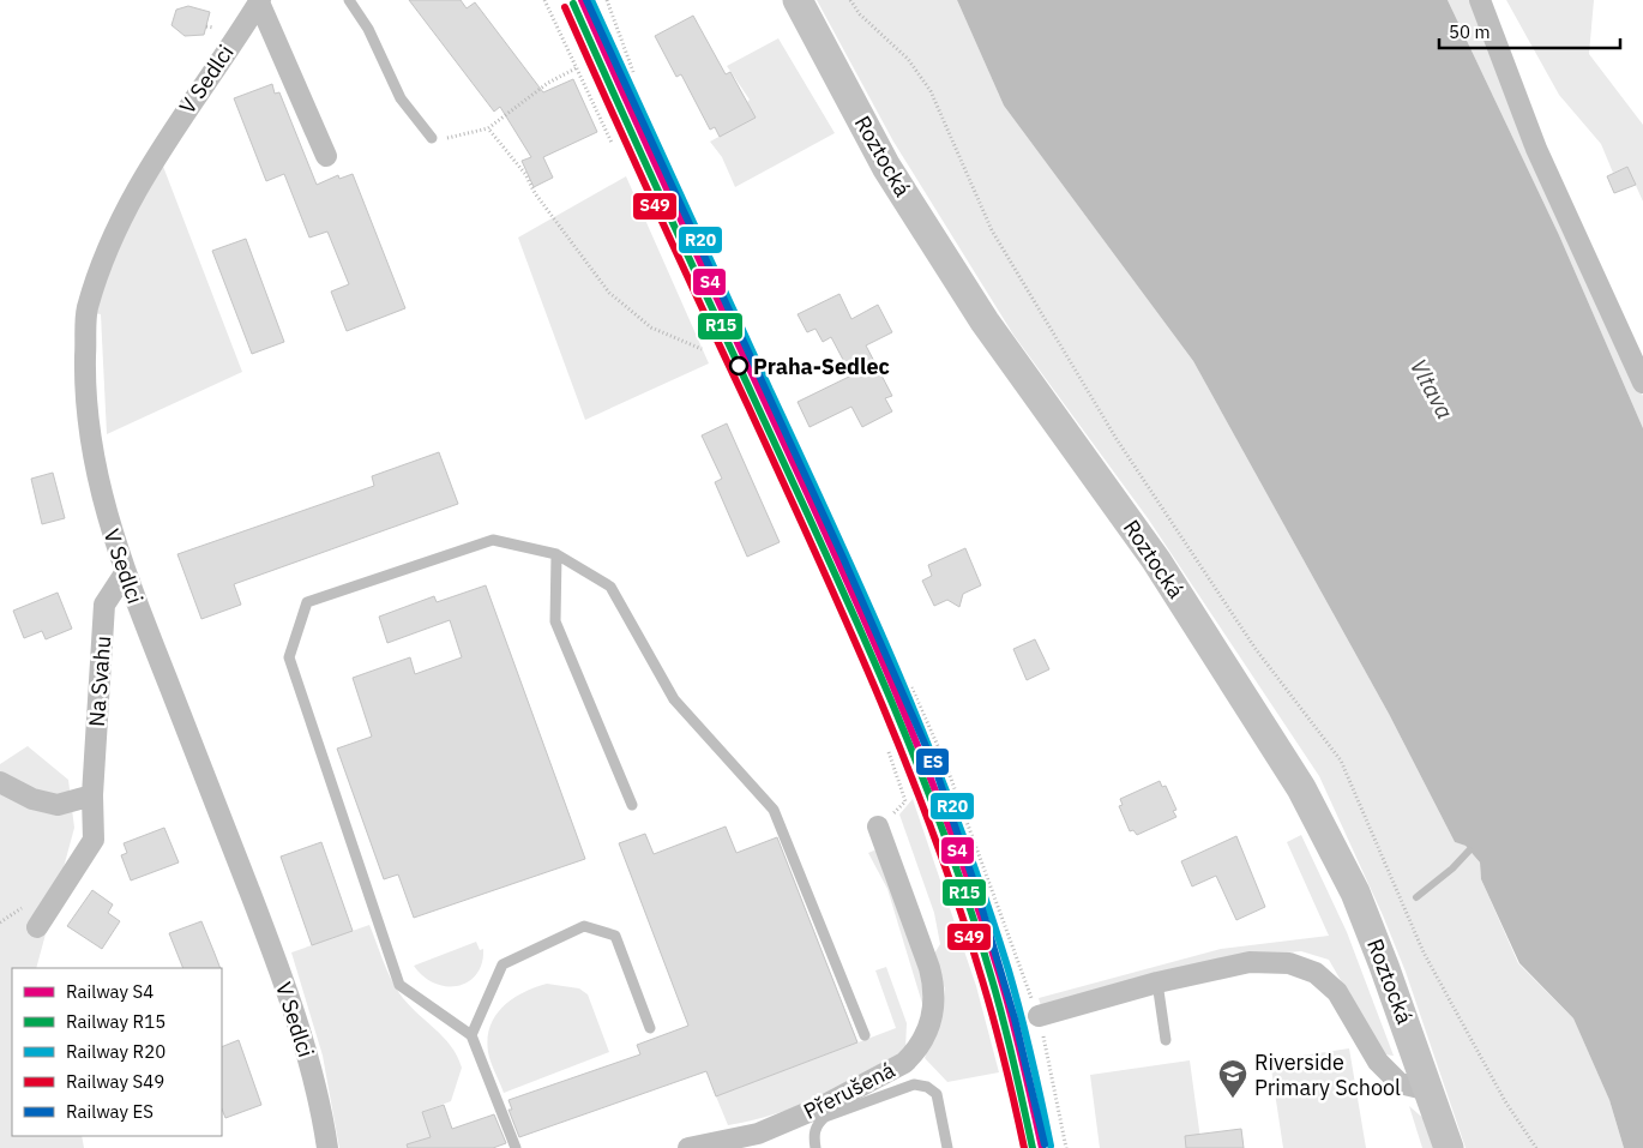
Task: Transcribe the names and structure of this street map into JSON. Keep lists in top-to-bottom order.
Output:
{
  "streets": {
    "main road": ["Roztocká"],
    "street": ["V Sedlci", "Na Svahu", "Přerušená"]
  },
  "crossings": [
    ["V Sedlci", "Na Svahu"]
  ],
  "water": ["Vltava"],
  "places": {
    "other": ["Praha-Sedlec"],
    "school or university": ["Riverside Primary School"]
  },
  "lines": [
    "rail line S4",
    "rail line R20",
    "rail line ES",
    "rail line R15",
    "rail line S49"
  ],
  "legend": [
    "Railway S4",
    "Railway R15",
    "Railway R20",
    "Railway S49",
    "Railway ES"
  ],
  "scale_bar": "50 m"
}
